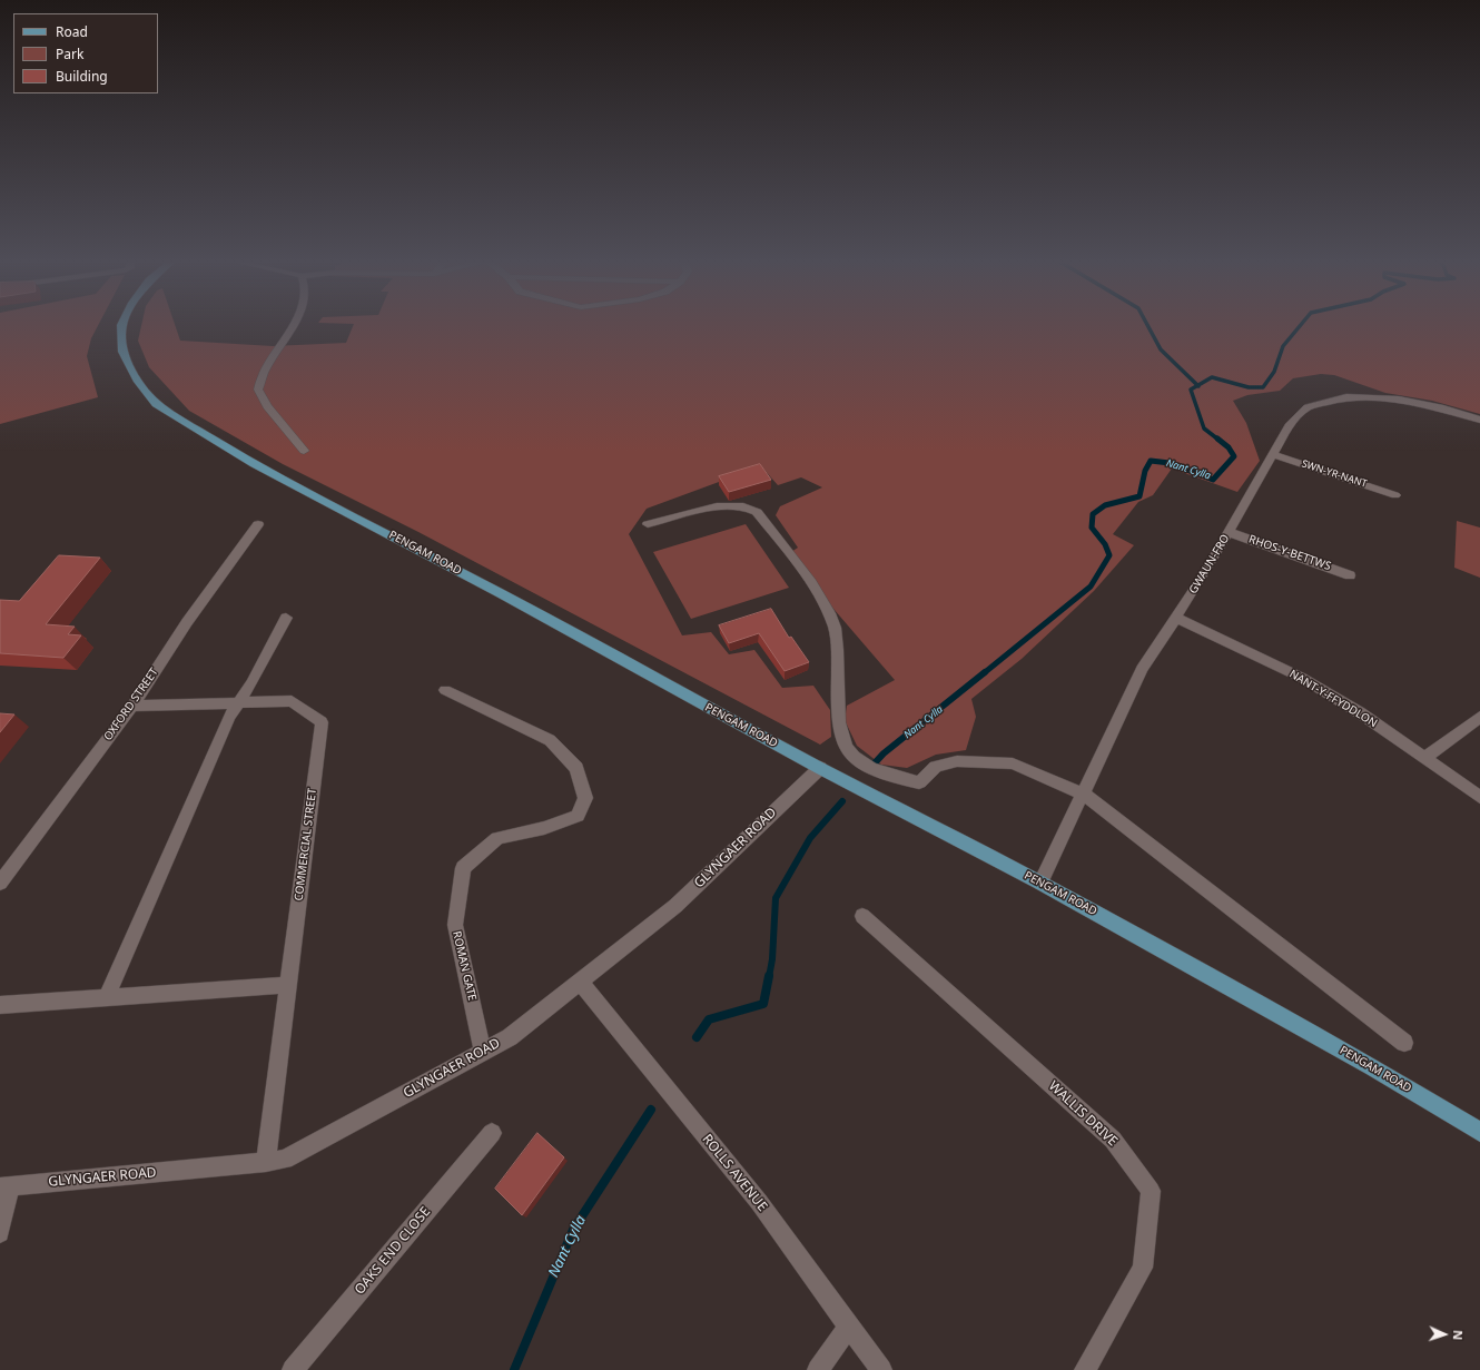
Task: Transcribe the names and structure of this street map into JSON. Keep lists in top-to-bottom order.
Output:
{
  "streets": {
    "main road": ["PENGAM ROAD"],
    "street": [
      "SWN-YR-NANT",
      "RHOS-Y-BETTWS",
      "GWAUN-FRO",
      "NANT-Y-FFYDDLON",
      "OXFORD STREET",
      "COMMERCIAL STREET",
      "GLYNGAER ROAD",
      "ROMAN GATE",
      "WALLIS DRIVE",
      "ROLLS AVENUE",
      "OAKS END CLOSE"
    ]
  },
  "crossings": [
    ["SWN-YR-NANT", "GWAUN-FRO"],
    ["PENGAM ROAD", "GWAUN-FRO"],
    ["PENGAM ROAD", "GLYNGAER ROAD"],
    ["RHOS-Y-BETTWS", "GWAUN-FRO"],
    ["GWAUN-FRO", "NANT-Y-FFYDDLON"],
    ["OXFORD STREET", "COMMERCIAL STREET"],
    ["COMMERCIAL STREET", "GLYNGAER ROAD"],
    ["GLYNGAER ROAD", "ROMAN GATE"],
    ["GLYNGAER ROAD", "ROLLS AVENUE"]
  ],
  "water": ["Nant Cylla"],
  "legend": ["Road", "Park", "Building"],
  "north": "right"
}
